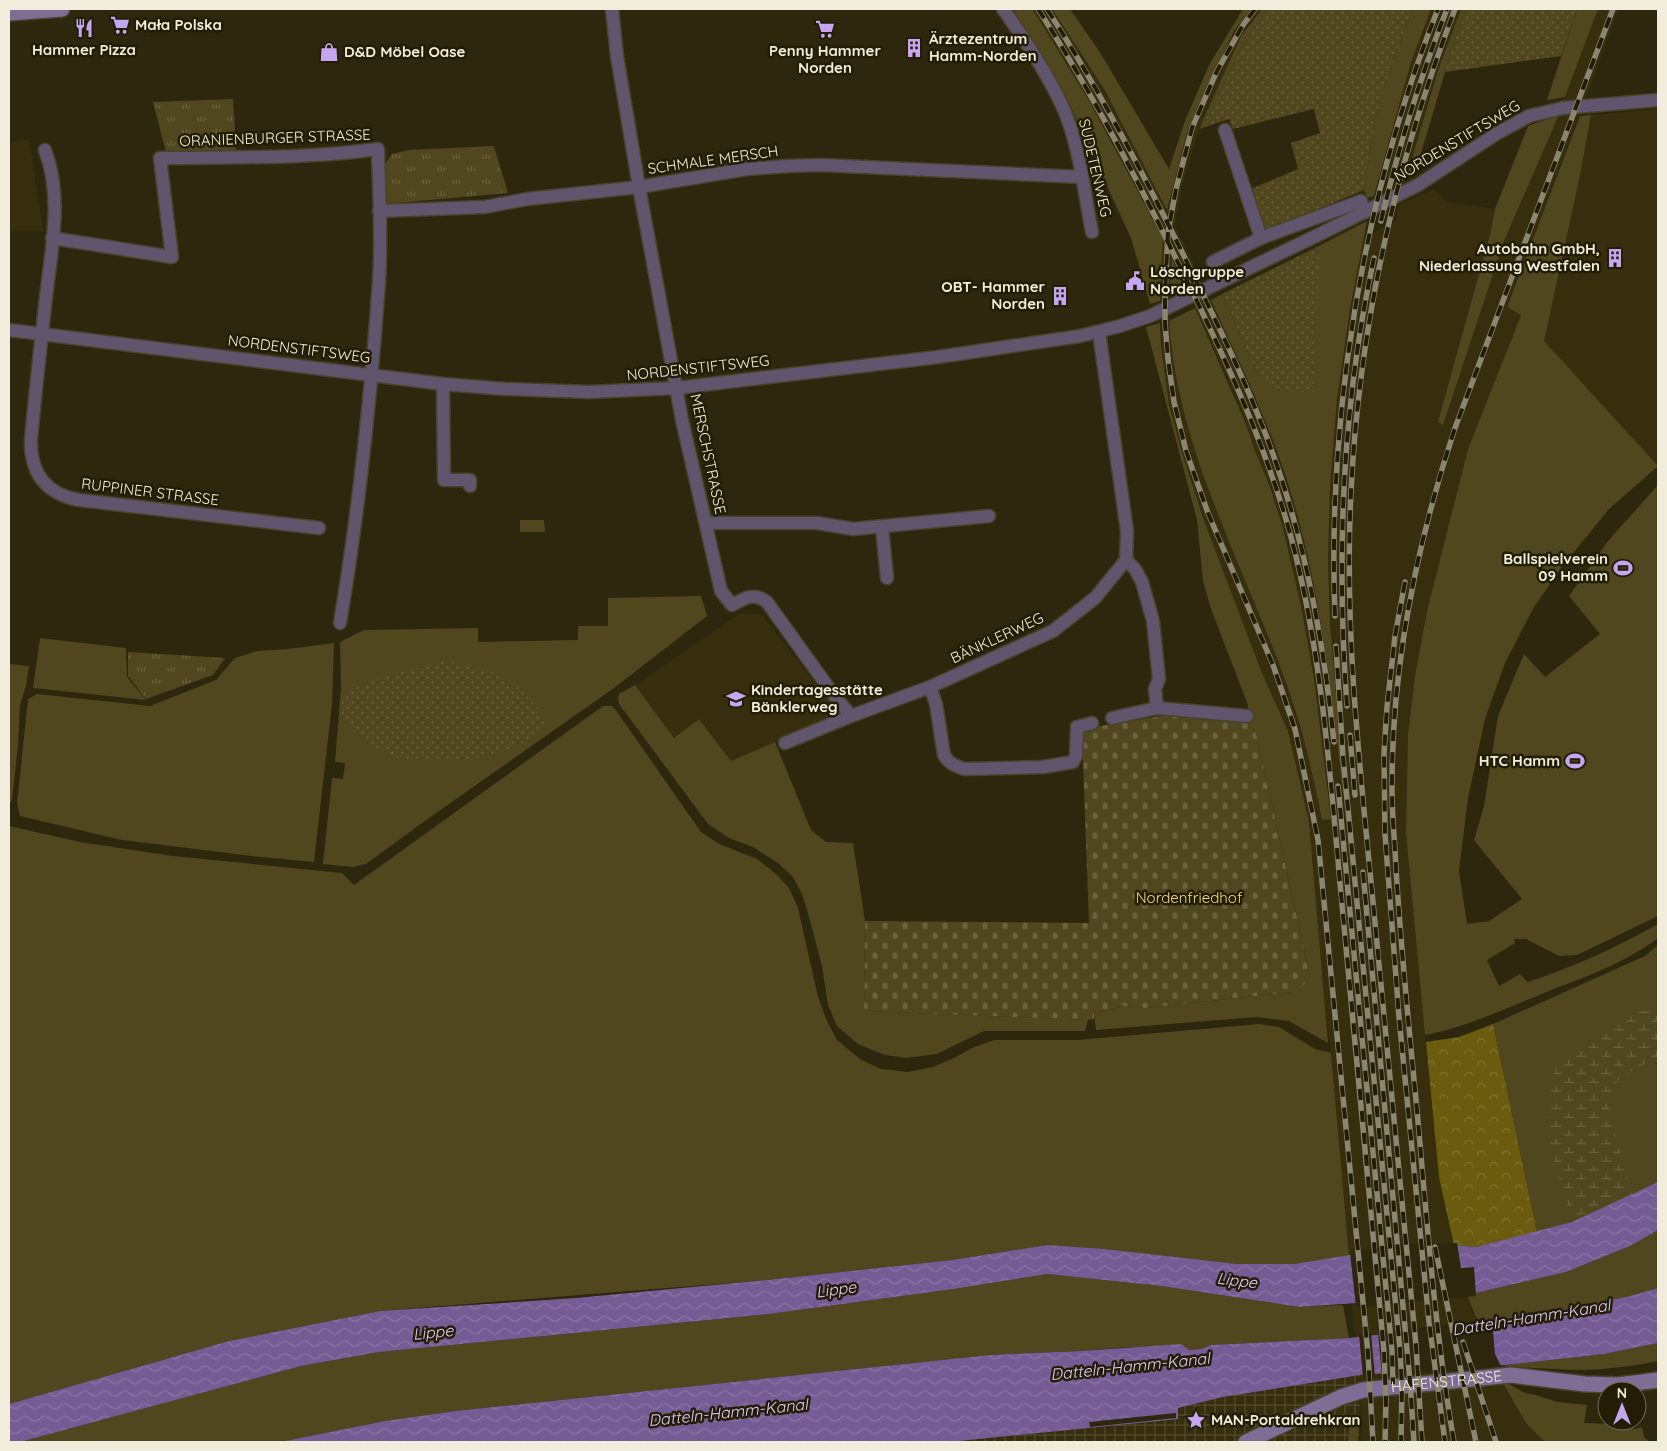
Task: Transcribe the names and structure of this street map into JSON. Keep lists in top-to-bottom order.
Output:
{
  "streets": {
    "main road": ["HAFENSTRASSE"],
    "street": [
      "ORANIENBURGER STRASSE",
      "NORDENSTIFTSWEG",
      "SCHMALE MERSCH",
      "SUDETENWEG",
      "MERSCHSTRASSE",
      "RUPPINER STRASSE",
      "BÄNKLERWEG"
    ]
  },
  "crossings": [
    ["ORANIENBURGER STRASSE", "NORDENSTIFTSWEG"],
    ["ORANIENBURGER STRASSE", "SCHMALE MERSCH"],
    ["ORANIENBURGER STRASSE", "RUPPINER STRASSE"],
    ["NORDENSTIFTSWEG", "MERSCHSTRASSE"],
    ["NORDENSTIFTSWEG", "RUPPINER STRASSE"],
    ["SCHMALE MERSCH", "SUDETENWEG"],
    ["SCHMALE MERSCH", "MERSCHSTRASSE"],
    ["MERSCHSTRASSE", "BÄNKLERWEG"]
  ],
  "water": ["Lippe", "Datteln-Hamm-Kanal"],
  "parks": ["Nordenfriedhof"],
  "places": {
    "supermarket": ["Mała Polska", "Penny Hammer Norden"],
    "restaurant": ["Hammer Pizza"],
    "building": ["Ärztezentrum Hamm-Norden", "Autobahn GmbH, Niederlassung Westfalen", "OBT- Hammer Norden"],
    "shop": ["D&D Möbel Oase"],
    "public building": ["Löschgruppe Norden"],
    "sports": ["Ballspielverein 09 Hamm", "HTC Hamm"],
    "school or university": ["Kindertagesstätte Bänklerweg"],
    "place": ["MAN-Portaldrehkran"]
  },
  "north": "top"
}
